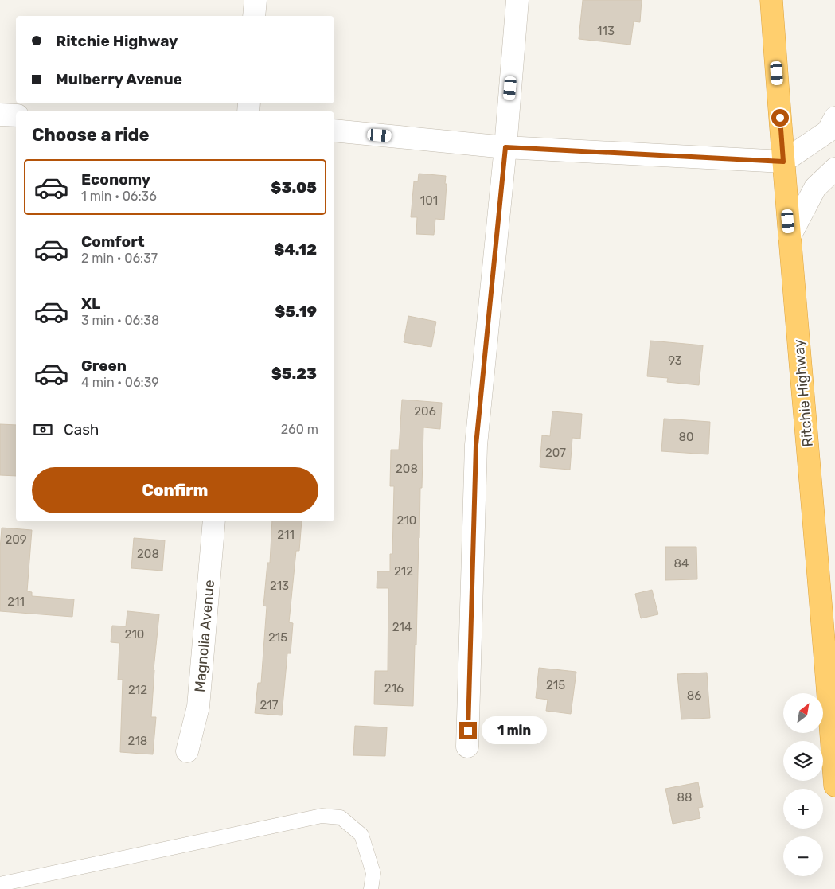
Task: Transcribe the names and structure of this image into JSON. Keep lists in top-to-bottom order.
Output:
{
  "streets": {
    "highway": ["Ritchie Highway"],
    "street": ["Magnolia Avenue"]
  },
  "house_numbers": [
    "113",
    "101",
    "93",
    "206",
    "80",
    "207",
    "208",
    "210",
    "211",
    "209",
    "208",
    "84",
    "212",
    "213",
    "211",
    "214",
    "210",
    "215",
    "215",
    "216",
    "212",
    "86",
    "217",
    "218",
    "88"
  ],
  "north": "top right",
  "page": {
    "banner": ["Ritchie Highway", "Mulberry Avenue"],
    "heading": "Choose a ride",
    "list": [
      {
        "name": "Economy",
        "note": "1 min · 06:36",
        "value": "$3.05"
      },
      {
        "name": "Comfort",
        "note": "2 min · 06:37",
        "value": "$4.12"
      },
      {
        "name": "XL",
        "note": "3 min · 06:38",
        "value": "$5.19"
      },
      {
        "name": "Green",
        "note": "4 min · 06:39",
        "value": "$5.23"
      }
    ],
    "pay": ["Cash", "260 m"],
    "buttons": "Confirm",
    "map_buttons": ["+", "−"],
    "bubble": "1 min"
  }
}
